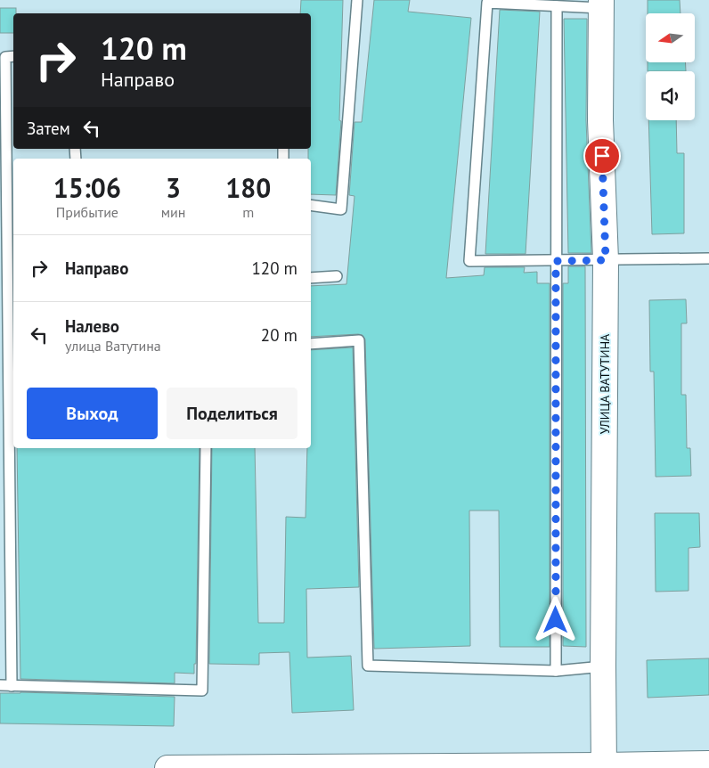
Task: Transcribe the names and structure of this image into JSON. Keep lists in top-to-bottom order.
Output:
{
  "streets": {
    "street": ["УЛИЦА ВАТУТИНА"]
  },
  "north": "left",
  "page": {
    "turn": ["120 m", "Направо"],
    "then": "Затем",
    "eta": [
      "15:06",
      "Прибытие",
      "3",
      "мин",
      "180",
      "m"
    ],
    "list": [
      {
        "name": "Направо",
        "value": "120 m"
      },
      {
        "name": "Налево",
        "note": "улица Ватутина",
        "value": "20 m"
      }
    ],
    "buttons": ["Выход", "Поделиться"]
  }
}
